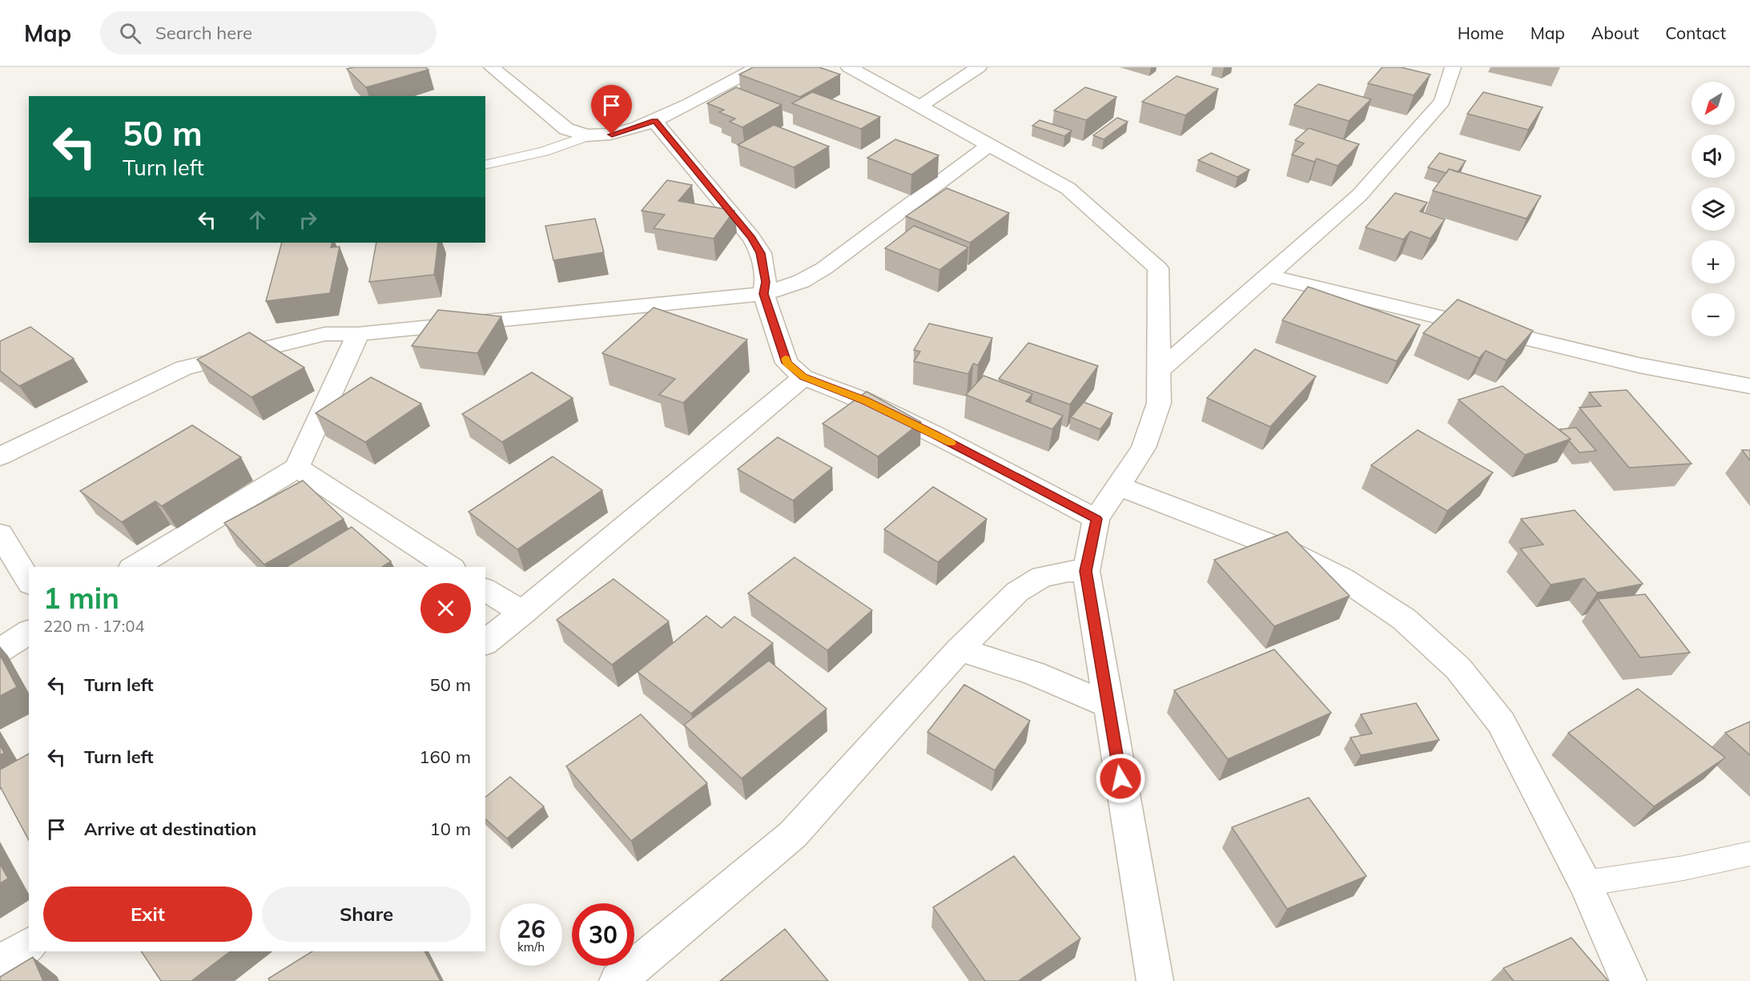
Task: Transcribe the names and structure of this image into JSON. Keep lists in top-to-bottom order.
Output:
{
  "north": "bottom left",
  "page": {
    "header": "Map",
    "search": "Search here",
    "nav": [
      "Home",
      "Map",
      "About",
      "Contact"
    ],
    "map_buttons": ["+", "−"],
    "turn": ["50 m", "Turn left"],
    "heading": ["1 min", "220 m · 17:04"],
    "list": [
      {
        "name": "Turn left",
        "value": "50 m"
      },
      {
        "name": "Turn left",
        "value": "160 m"
      },
      {
        "name": "Arrive at destination",
        "value": "10 m"
      }
    ],
    "buttons": ["Exit", "Share"],
    "speed": "26 km/h",
    "limit": "30"
  }
}
